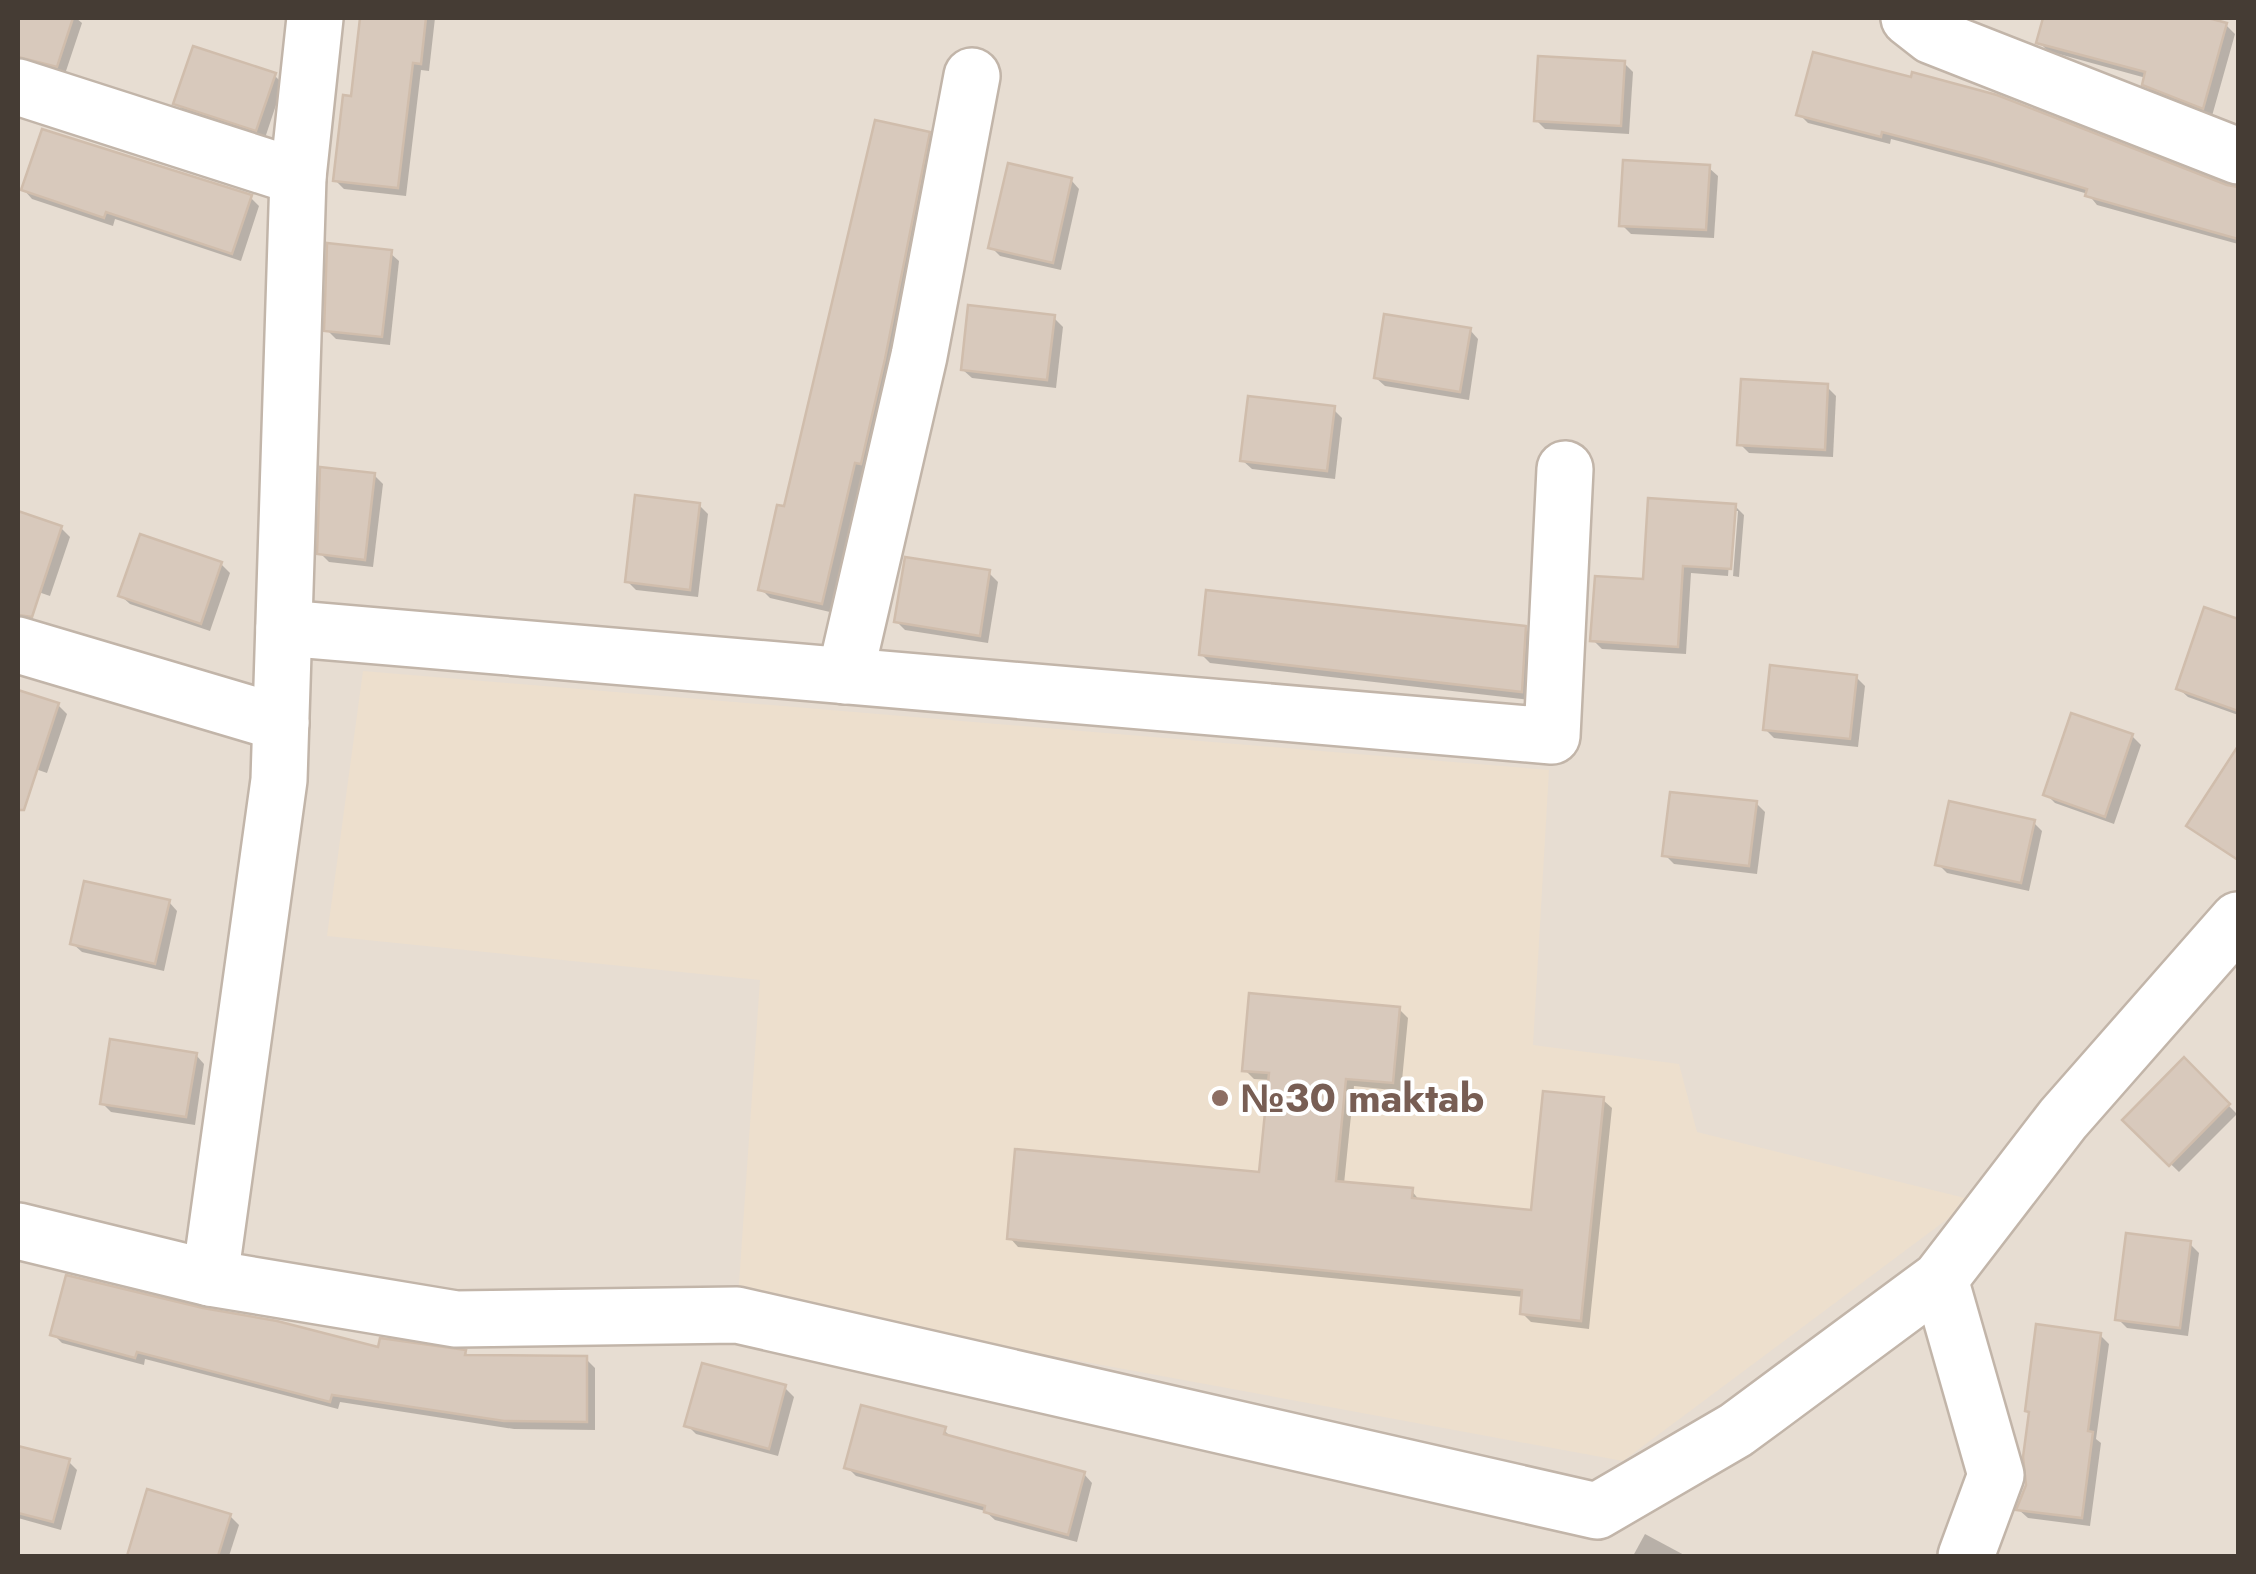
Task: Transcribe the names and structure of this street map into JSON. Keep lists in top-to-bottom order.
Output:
{
  "places": ["№30 maktab"]
}
